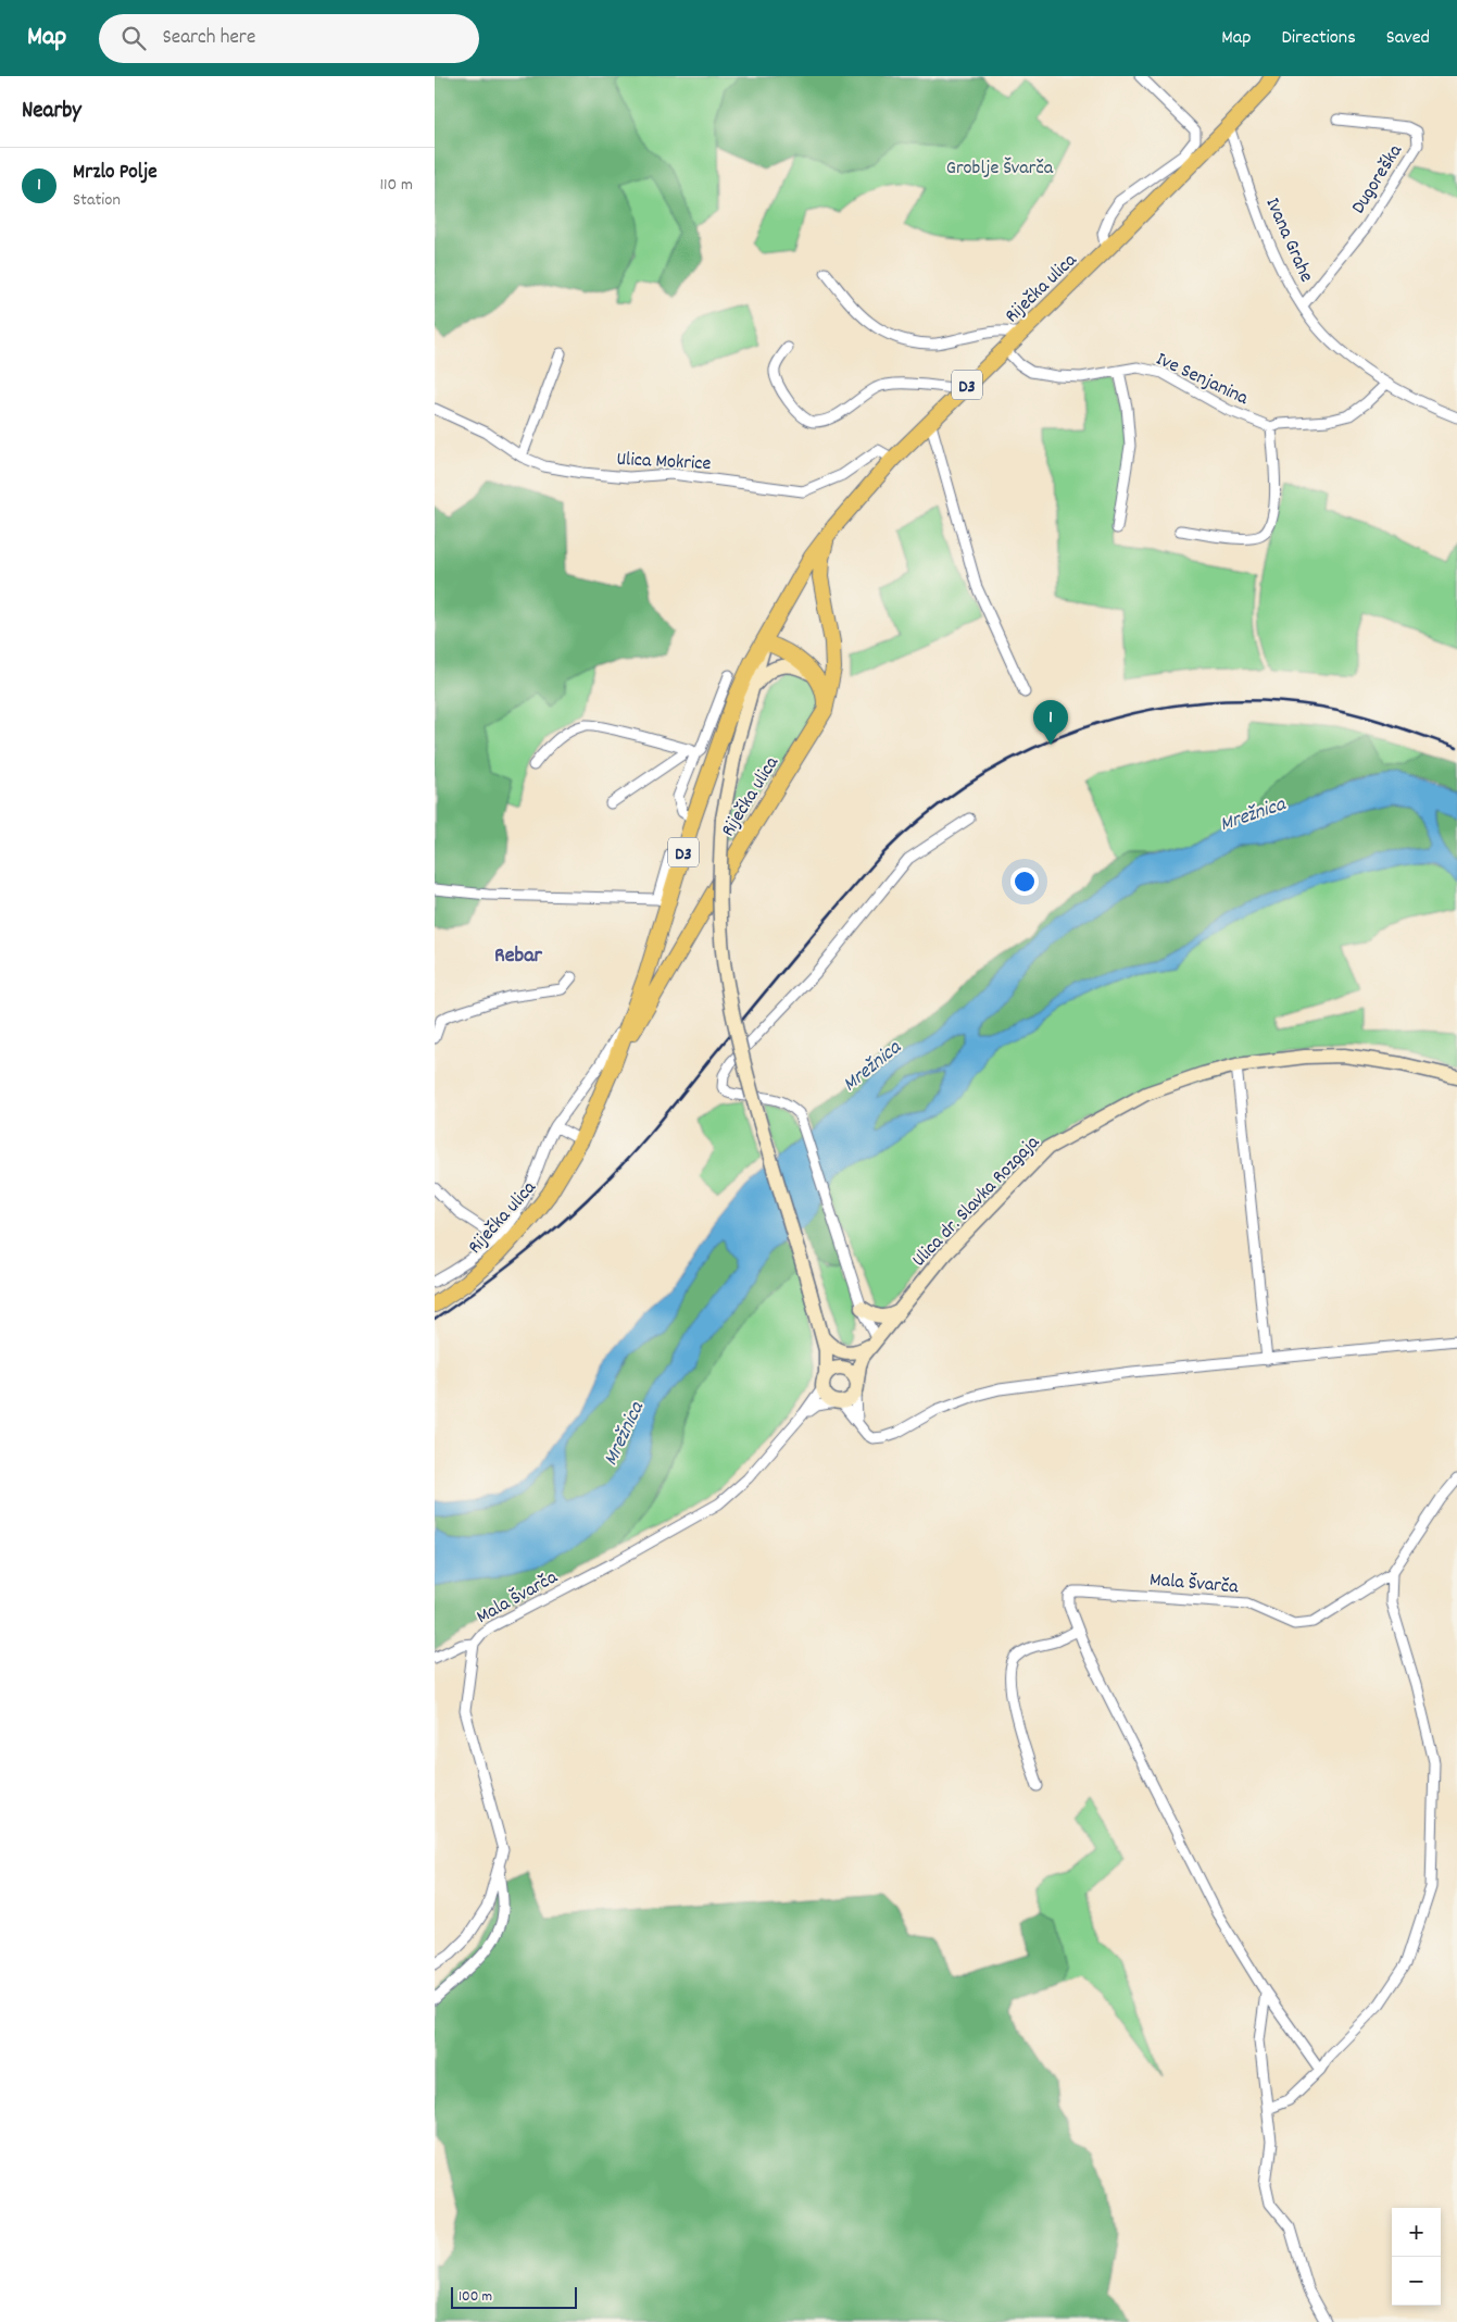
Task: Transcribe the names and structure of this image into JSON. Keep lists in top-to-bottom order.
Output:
{
  "streets": {
    "main road": ["Riječka ulica", "D3"],
    "street": [
      "Dugoreška",
      "Ivana Grahe",
      "Ive Senjanina",
      "Ulica Mokrice",
      "Ulica dr. Slavka Rozgaja",
      "Mala Švarča"
    ]
  },
  "crossings": [
    ["Dugoreška", "Ivana Grahe"],
    ["Ivana Grahe", "Riječka ulica"],
    ["Riječka ulica", "Ive Senjanina"],
    ["Riječka ulica", "Ulica Mokrice"],
    ["Ulica dr. Slavka Rozgaja", "Mala Švarča"]
  ],
  "districts": ["Rebar"],
  "water": ["Mrežnica"],
  "parks": ["Groblje Švarča"],
  "scale_bar": "100 m",
  "page": {
    "header": "Map",
    "search": "Search here",
    "nav": ["Map", "Directions", "Saved"],
    "heading": "Nearby",
    "list": [
      {
        "mark": "1",
        "name": "Mrzlo Polje",
        "note": "Station",
        "value": "110 m"
      }
    ],
    "pins": "1",
    "map_buttons": ["+", "−"],
    "scale": "100 m"
  }
}
